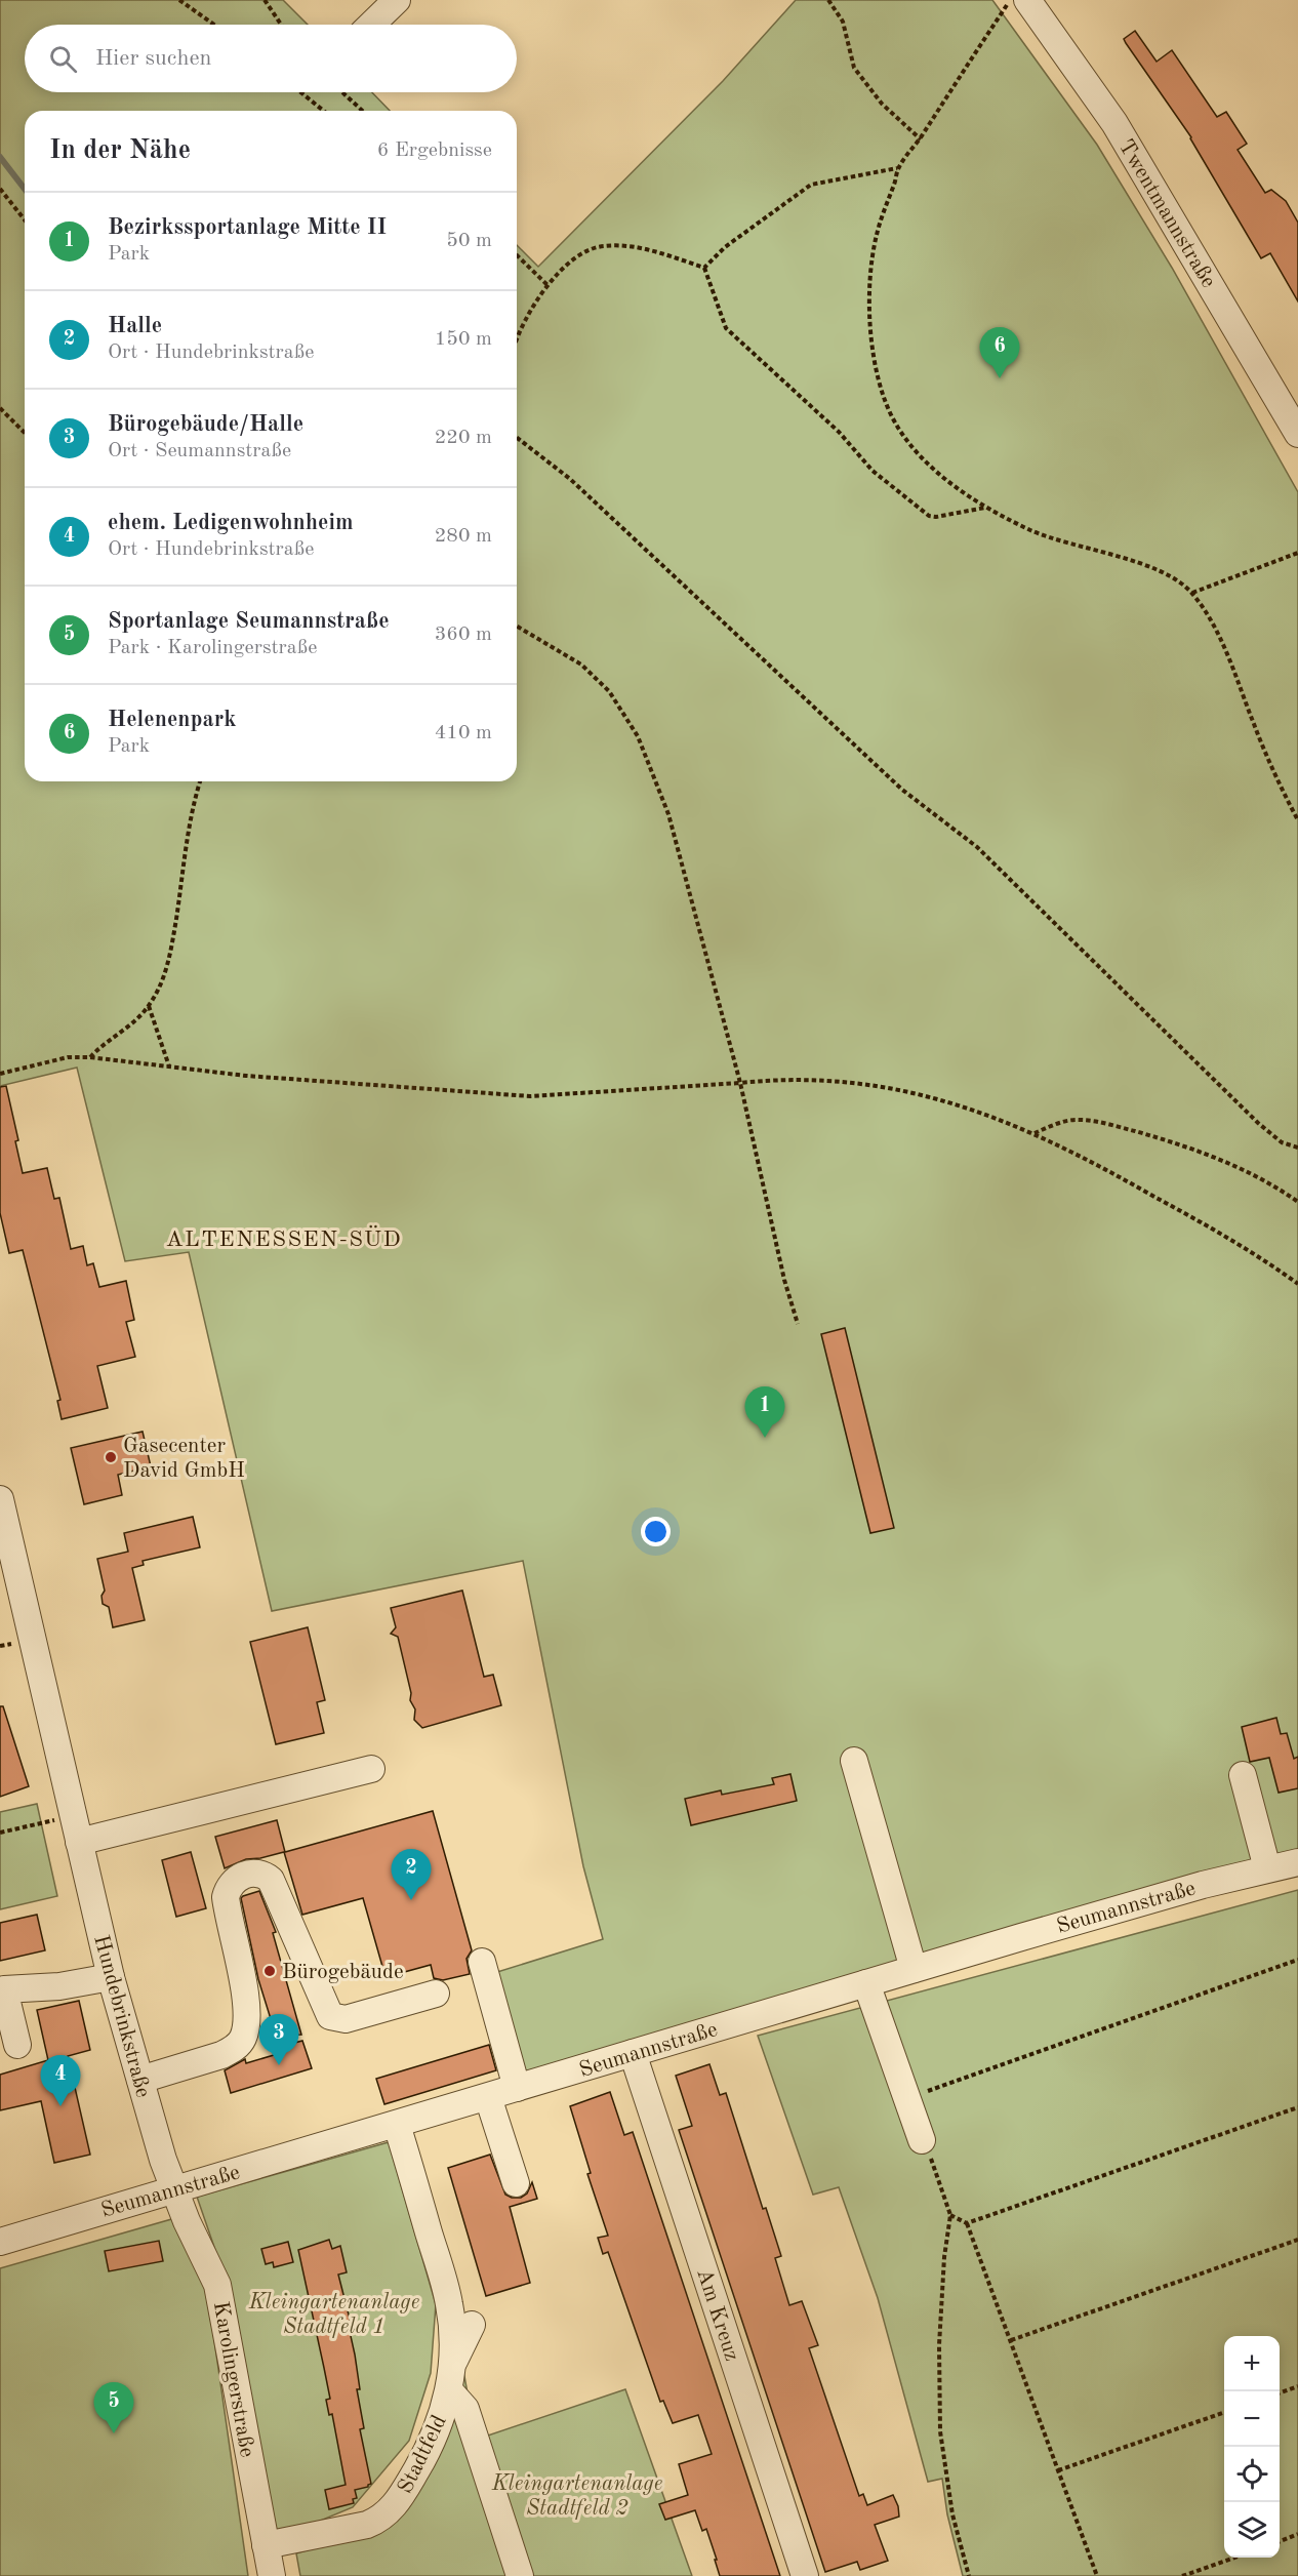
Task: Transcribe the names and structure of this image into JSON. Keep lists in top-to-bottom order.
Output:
{
  "streets": {
    "street": [
      "Twentmannstraße",
      "Seumannstraße",
      "Hundebrinkstraße",
      "Am Kreuz",
      "Karolingerstraße",
      "Stadtfeld"
    ]
  },
  "crossings": [
    ["Seumannstraße", "Hundebrinkstraße"],
    ["Seumannstraße", "Am Kreuz"],
    ["Seumannstraße", "Karolingerstraße"],
    ["Seumannstraße", "Stadtfeld"],
    ["Hundebrinkstraße", "Karolingerstraße"],
    ["Karolingerstraße", "Stadtfeld"]
  ],
  "districts": ["ALTENESSEN-SÜD"],
  "parks": ["Kleingartenanlage Stadtfeld 1", "Kleingartenanlage Stadtfeld 2"],
  "places": ["Gasecenter David GmbH", "Bürogebäude"],
  "page": {
    "search": "Hier suchen",
    "heading": ["In der Nähe", "6 Ergebnisse"],
    "list": [
      {
        "mark": "1",
        "name": "Bezirkssportanlage Mitte II",
        "note": "Park",
        "value": "50 m"
      },
      {
        "mark": "2",
        "name": "Halle",
        "note": "Ort · Hundebrinkstraße",
        "value": "150 m"
      },
      {
        "mark": "3",
        "name": "Bürogebäude/Halle",
        "note": "Ort · Seumannstraße",
        "value": "220 m"
      },
      {
        "mark": "4",
        "name": "ehem. Ledigenwohnheim",
        "note": "Ort · Hundebrinkstraße",
        "value": "280 m"
      },
      {
        "mark": "5",
        "name": "Sportanlage Seumannstraße",
        "note": "Park · Karolingerstraße",
        "value": "360 m"
      },
      {
        "mark": "6",
        "name": "Helenenpark",
        "note": "Park",
        "value": "410 m"
      }
    ],
    "pins": [
      "6",
      "1",
      "2",
      "3",
      "4",
      "5"
    ],
    "map_buttons": ["+", "−"]
  }
}
